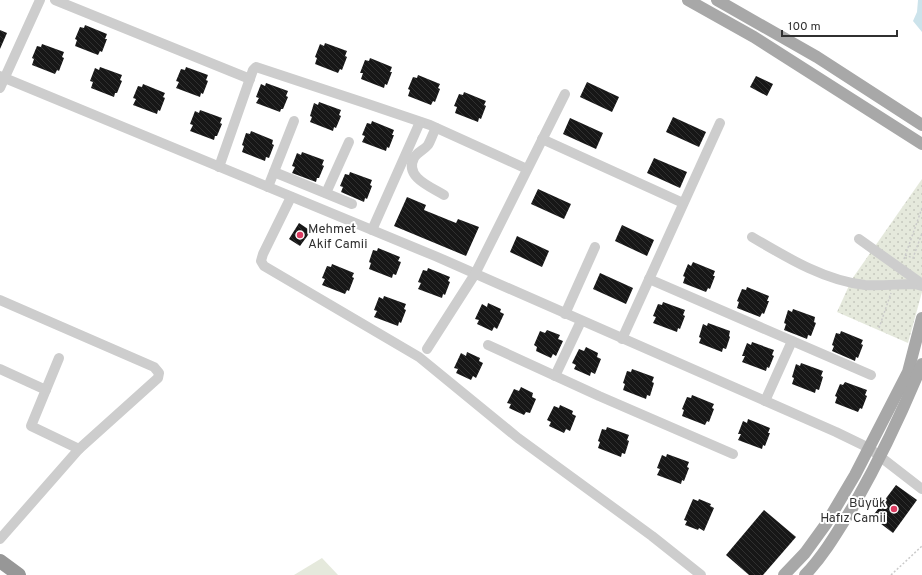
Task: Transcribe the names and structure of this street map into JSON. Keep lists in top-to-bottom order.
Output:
{
  "places": ["Mehmet Akif Camii", "Büyük Hafız Camii"],
  "scale_bar": "100 m"
}
